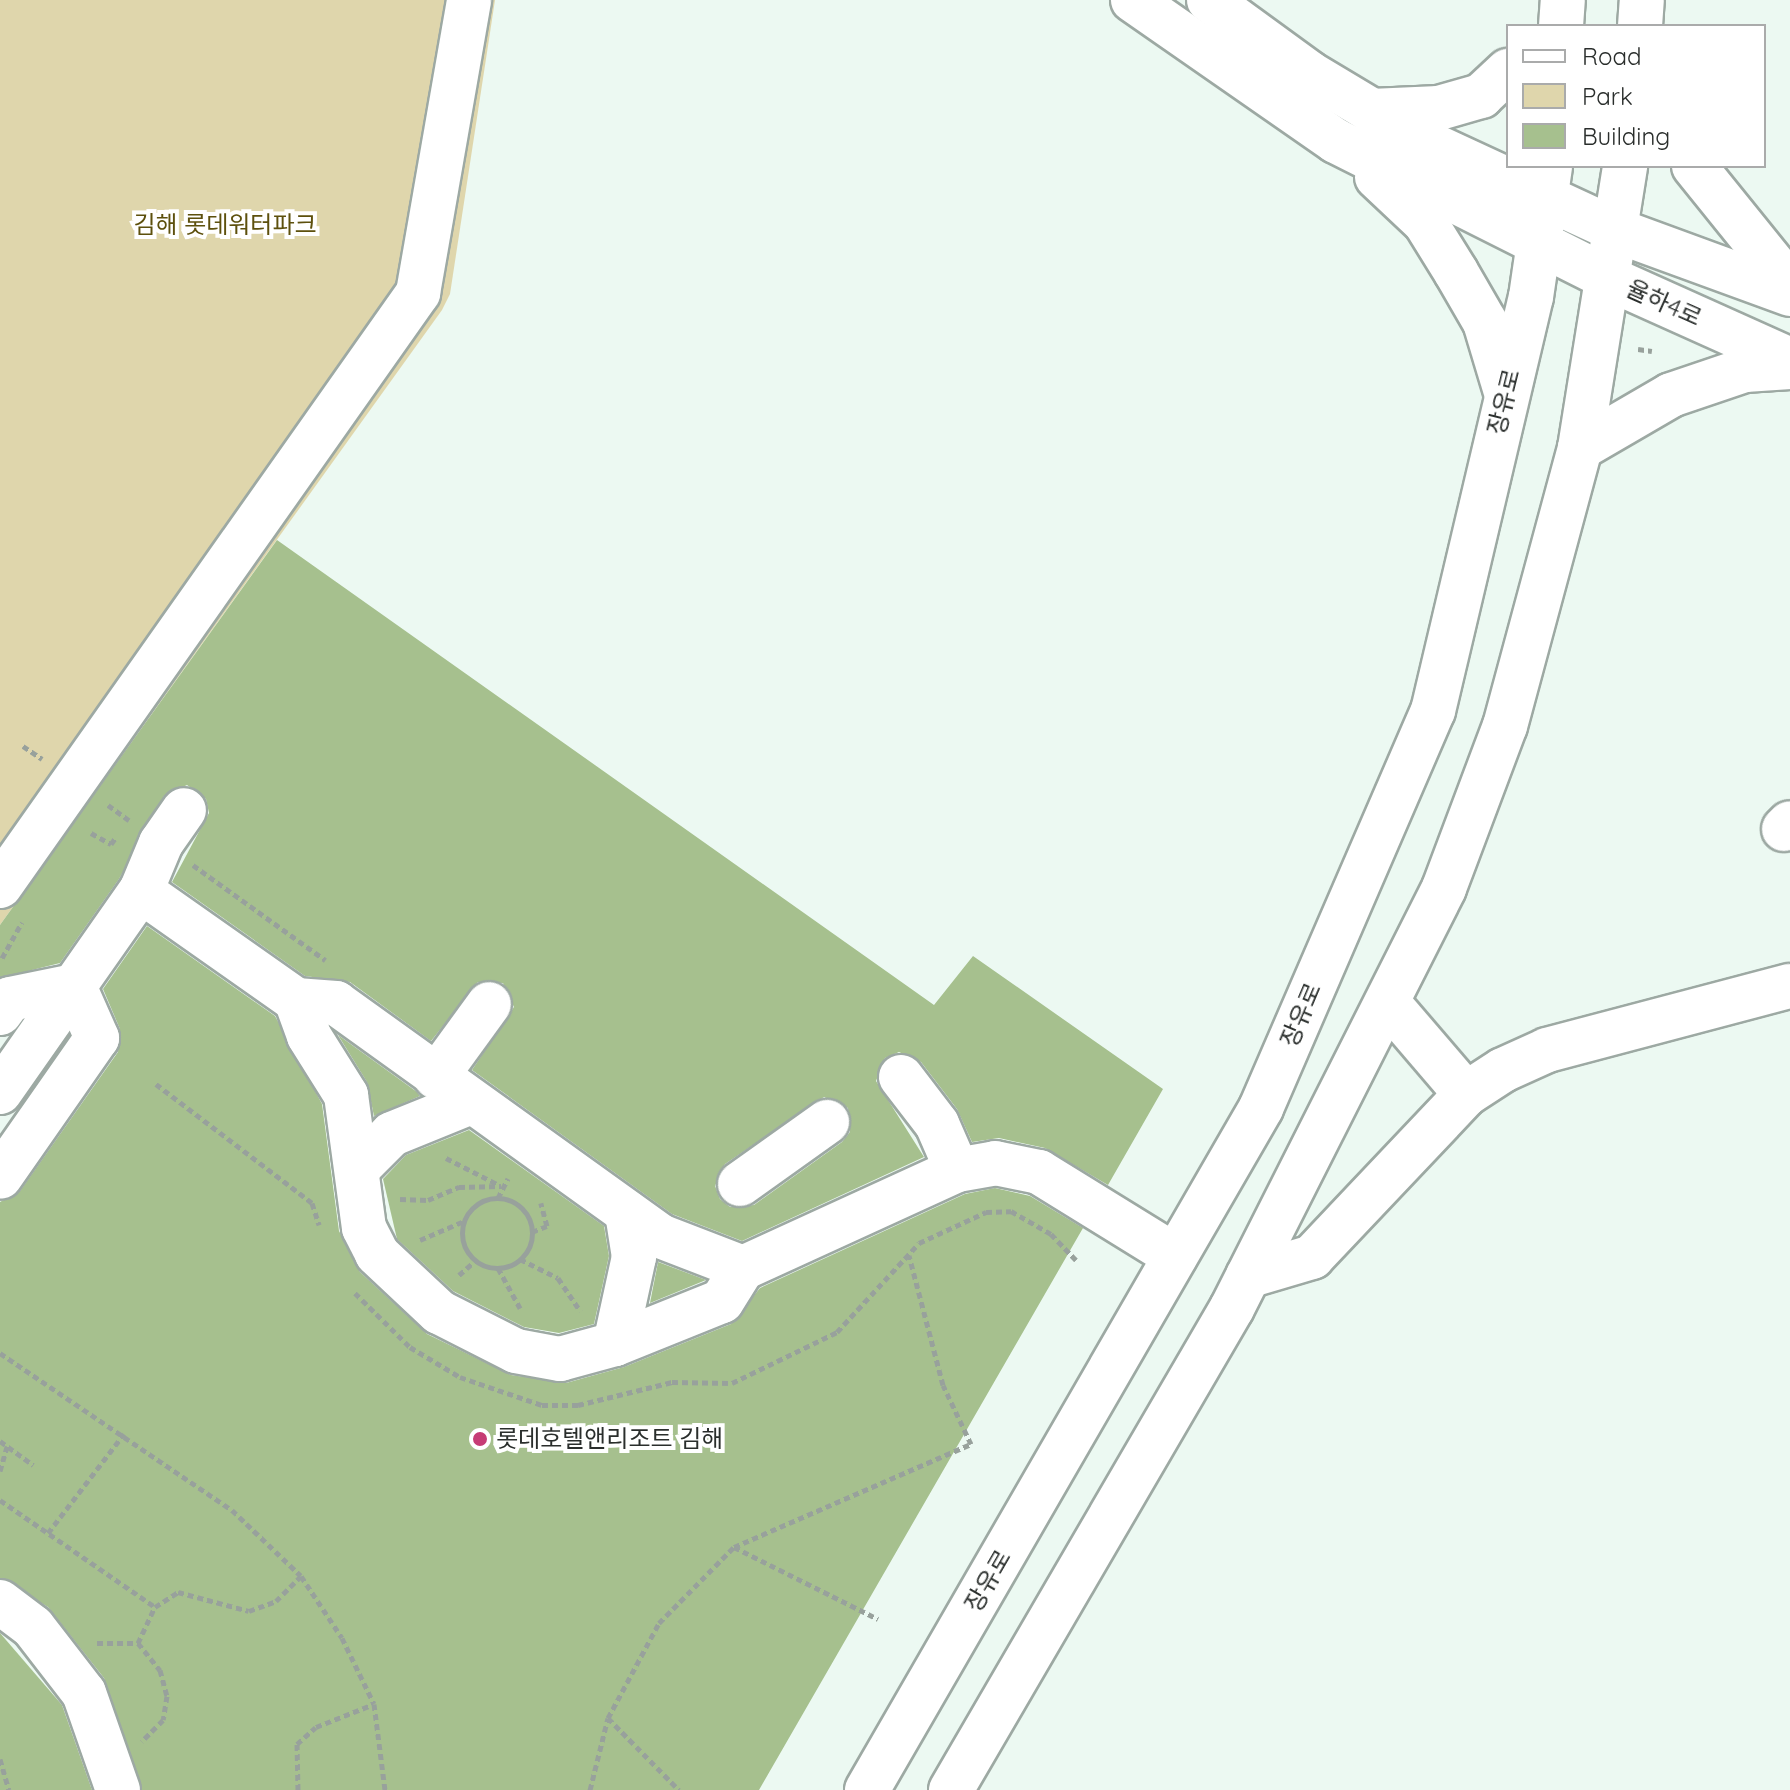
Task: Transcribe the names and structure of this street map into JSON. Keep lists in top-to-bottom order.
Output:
{
  "streets": {
    "main road": ["율하4로", "장유로"]
  },
  "crossings": [
    ["율하4로", "장유로"]
  ],
  "parks": ["김해 롯데워터파크"],
  "places": ["롯데호텔앤리조트 김해"],
  "legend": ["Road", "Park", "Building"]
}
